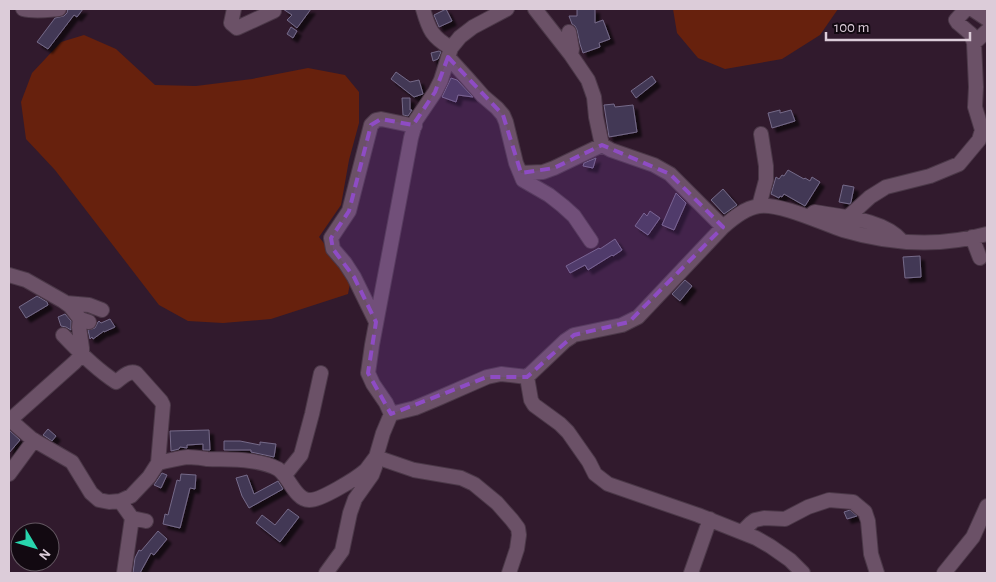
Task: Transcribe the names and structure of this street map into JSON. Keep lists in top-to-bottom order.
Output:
{
  "scale_bar": "100 m",
  "north": "bottom right"
}
